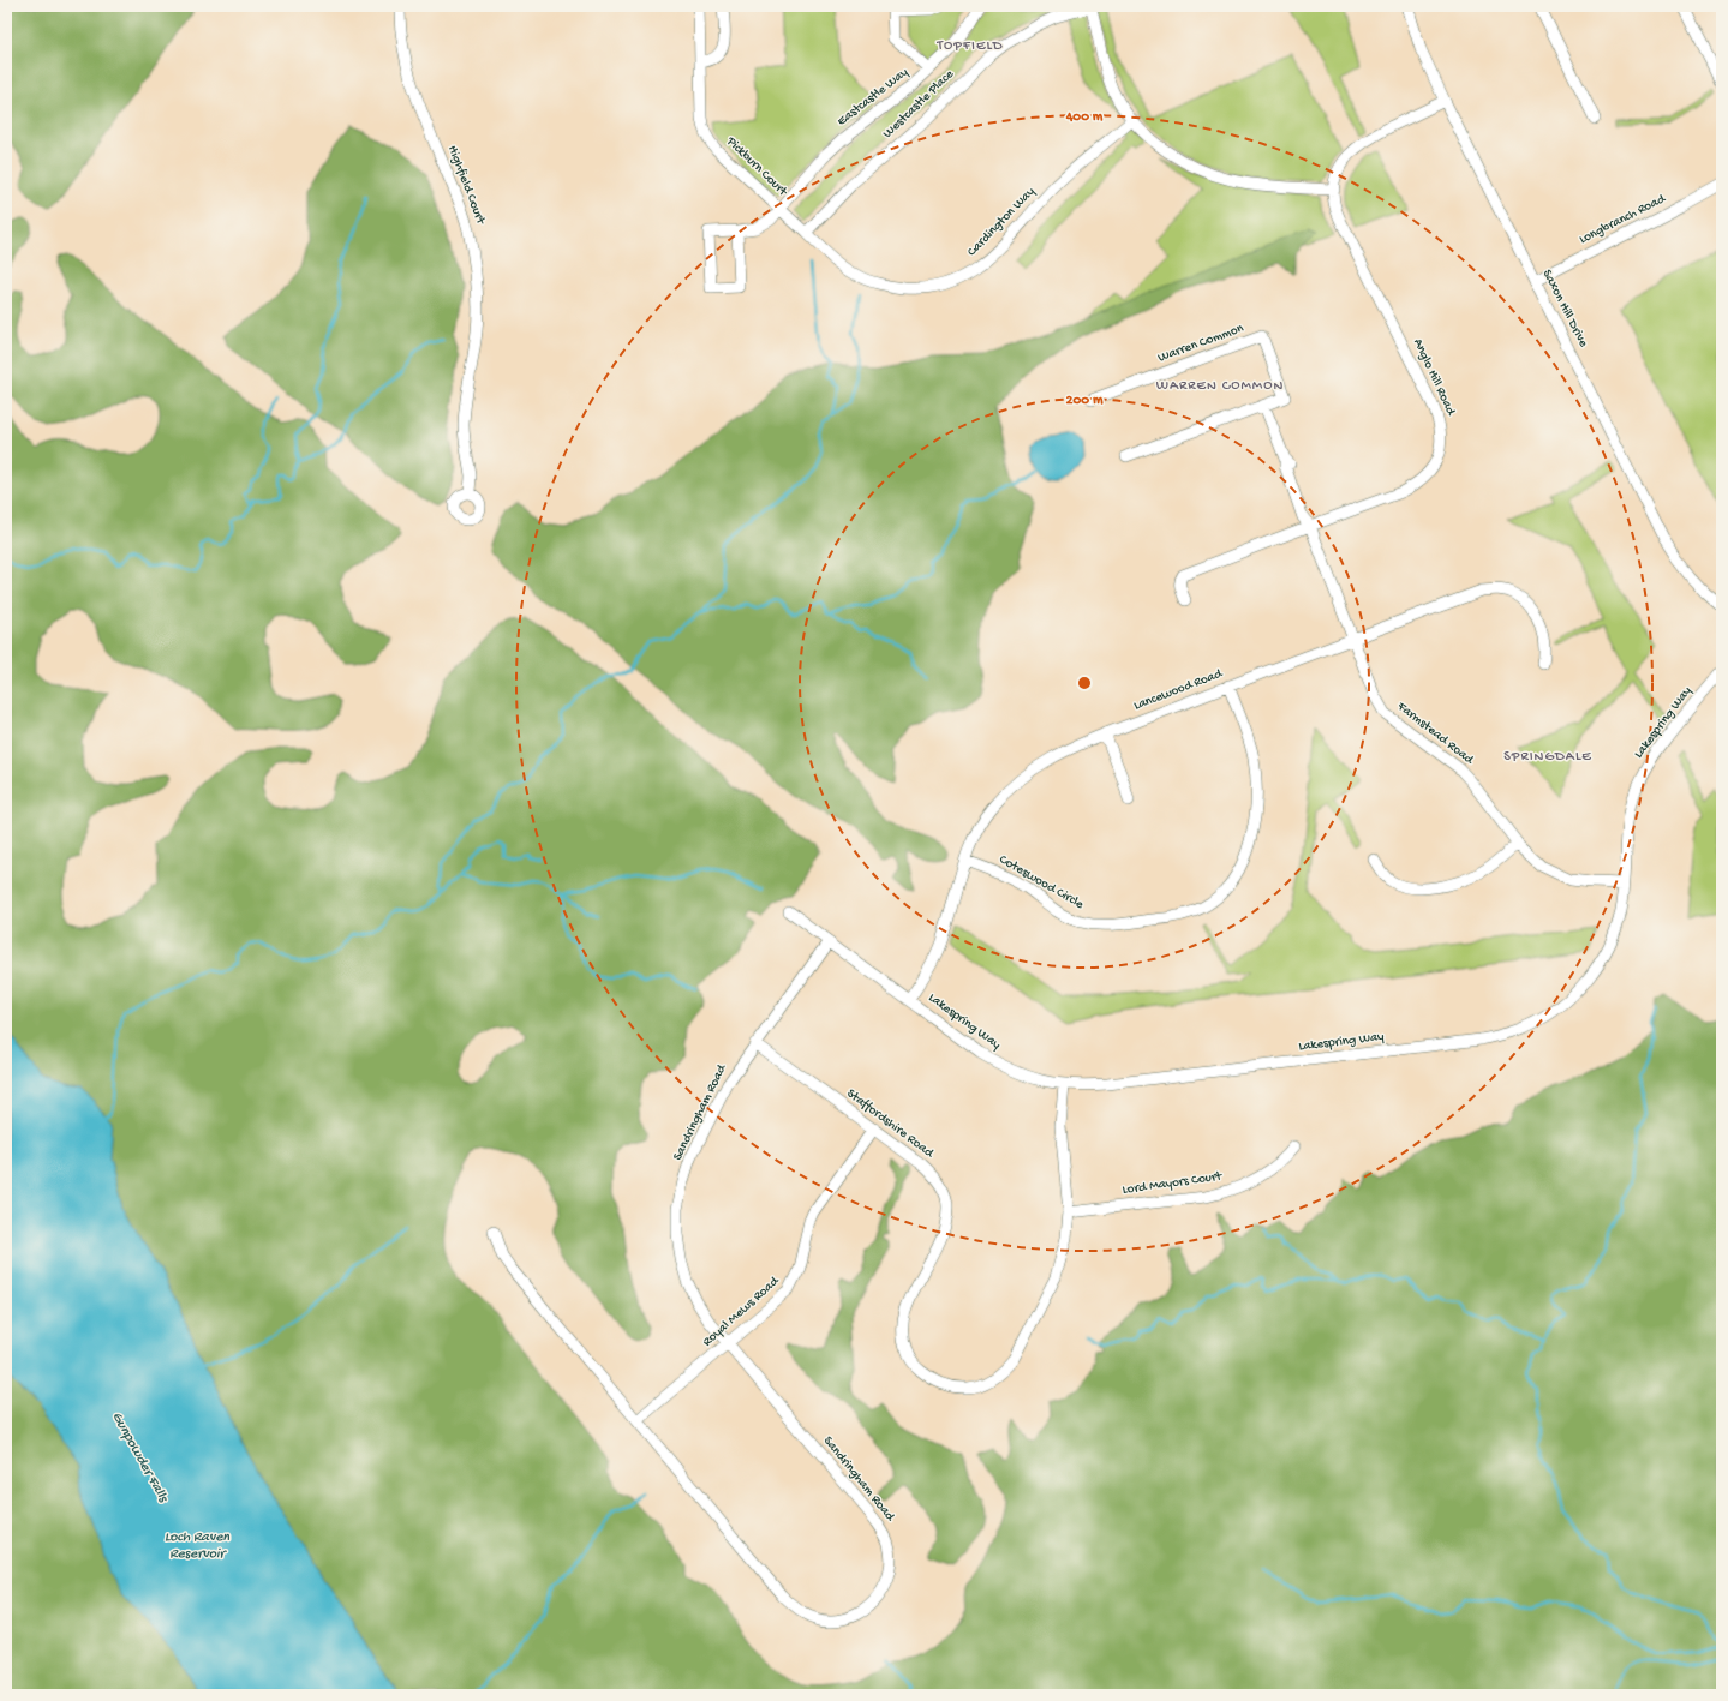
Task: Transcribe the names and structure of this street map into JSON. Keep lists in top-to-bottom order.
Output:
{
  "streets": {
    "street": [
      "Eastcastle Way",
      "Westcastle Place",
      "Pickburn Court",
      "Highfield Court",
      "Longbranch Road",
      "Cardington Way",
      "Saxon Hill Drive",
      "Warren Common",
      "Anglo Hill Road",
      "Lancewood Road",
      "Lakespring Way",
      "Farmstead Road",
      "Coteswood Circle",
      "Sandringham Road",
      "Staffordshire Road",
      "Lord Mayors Court",
      "Royal Mews Road"
    ]
  },
  "crossings": [
    ["Eastcastle Way", "Pickburn Court"],
    ["Eastcastle Way", "Cardington Way"],
    ["Westcastle Place", "Cardington Way"],
    ["Pickburn Court", "Cardington Way"],
    ["Longbranch Road", "Saxon Hill Drive"],
    ["Saxon Hill Drive", "Anglo Hill Road"],
    ["Warren Common", "Farmstead Road"],
    ["Anglo Hill Road", "Farmstead Road"],
    ["Lancewood Road", "Lakespring Way"],
    ["Lancewood Road", "Farmstead Road"],
    ["Lancewood Road", "Coteswood Circle"],
    ["Lakespring Way", "Farmstead Road"],
    ["Lakespring Way", "Sandringham Road"],
    ["Lakespring Way", "Staffordshire Road"],
    ["Sandringham Road", "Staffordshire Road"],
    ["Sandringham Road", "Royal Mews Road"],
    ["Staffordshire Road", "Lord Mayors Court"],
    ["Staffordshire Road", "Royal Mews Road"]
  ],
  "districts": ["TOPFIELD", "WARREN COMMON", "SPRINGDALE"],
  "water": ["Gunpowder Falls", "Loch Raven Reservoir"],
  "rings": ["400 m", "200 m"]
}
